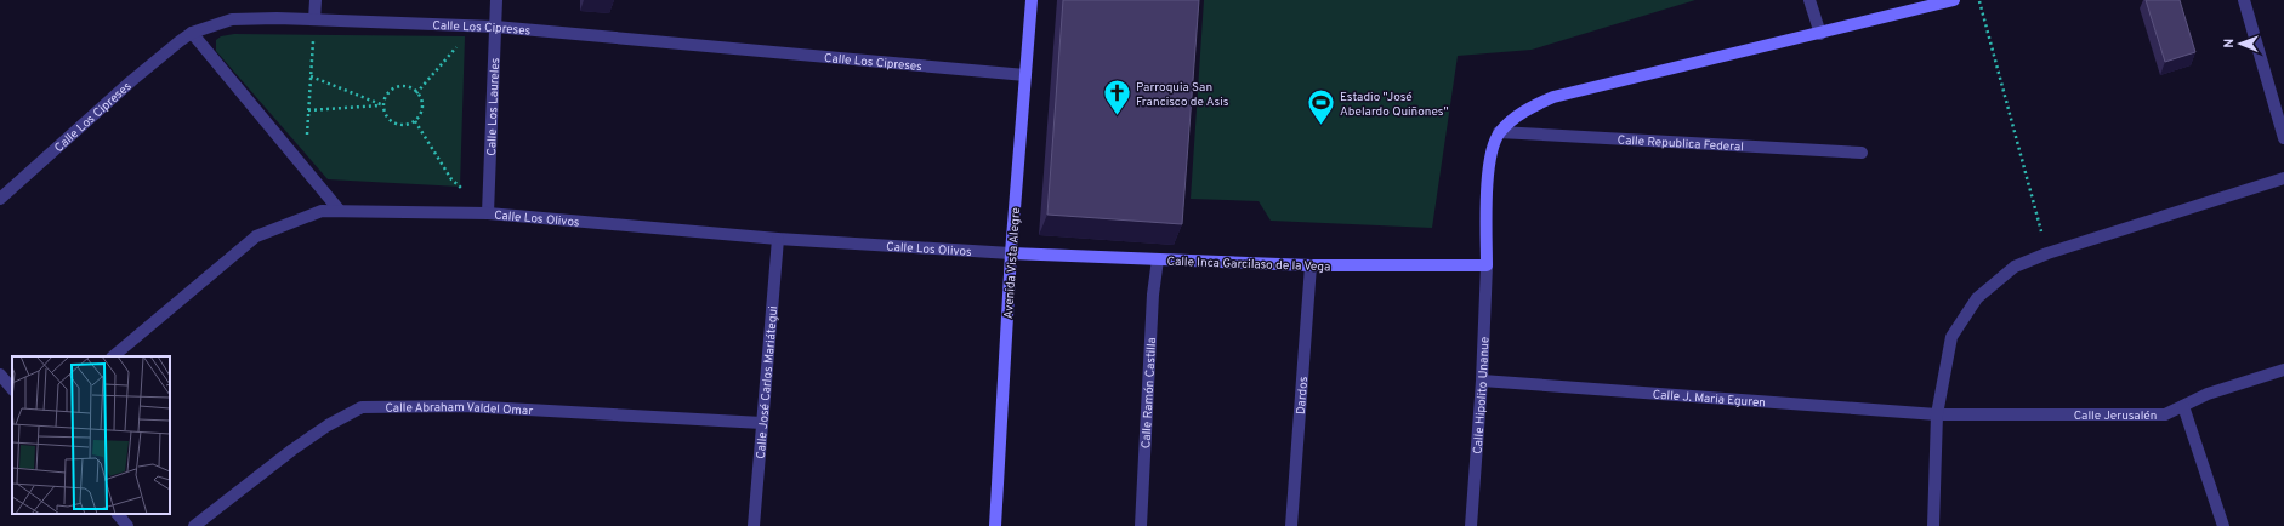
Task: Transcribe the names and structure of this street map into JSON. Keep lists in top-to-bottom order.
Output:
{
  "streets": {
    "street": [
      "Calle Los Cipreses",
      "Calle Los Laureles",
      "Calle Republica Federal",
      "Calle Los Olivos",
      "Avenida Vista Alegre",
      "Calle Inca Garcilaso de la Vega",
      "Calle José Carlos Mariátegui",
      "Calle Ramón Castilla",
      "Calle Hipolito Unanue",
      "Dardos",
      "Calle J. Maria Eguren",
      "Calle Abraham Valdel Omar",
      "Calle Jerusalén"
    ]
  },
  "crossings": [
    ["Calle Los Cipreses", "Calle Los Laureles"],
    ["Calle Los Cipreses", "Avenida Vista Alegre"],
    ["Calle Los Laureles", "Calle Los Olivos"],
    ["Calle Los Olivos", "Avenida Vista Alegre"],
    ["Calle Los Olivos", "Calle Inca Garcilaso de la Vega"],
    ["Calle Los Olivos", "Calle José Carlos Mariátegui"],
    ["Avenida Vista Alegre", "Calle Inca Garcilaso de la Vega"],
    ["Calle Inca Garcilaso de la Vega", "Calle Ramón Castilla"],
    ["Calle Inca Garcilaso de la Vega", "Calle Hipolito Unanue"],
    ["Calle Inca Garcilaso de la Vega", "Dardos"],
    ["Calle José Carlos Mariátegui", "Calle Abraham Valdel Omar"],
    ["Calle Hipolito Unanue", "Calle J. Maria Eguren"],
    ["Calle J. Maria Eguren", "Calle Jerusalén"]
  ],
  "places": {
    "church": ["Parroquia San Francisco de Asis"],
    "sports": ["Estadio \"José Abelardo Quiñones\""]
  },
  "north": "left"
}
